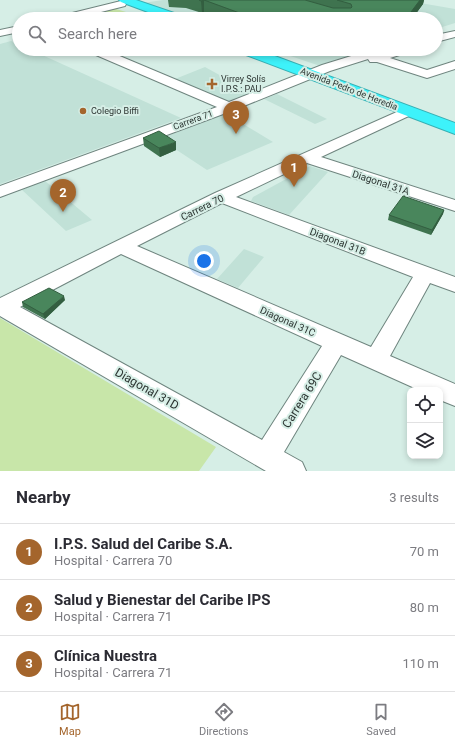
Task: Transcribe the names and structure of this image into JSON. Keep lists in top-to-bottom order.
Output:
{
  "streets": {
    "highway": ["Avenida Pedro de Heredia"],
    "street": [
      "Carrera 71",
      "Diagonal 31A",
      "Carrera 70",
      "Diagonal 31B",
      "Diagonal 31C",
      "Diagonal 31D",
      "Carrera 69C"
    ]
  },
  "crossings": [
    ["Avenida Pedro de Heredia", "Carrera 71"],
    ["Avenida Pedro de Heredia", "Carrera 70"],
    ["Diagonal 31A", "Carrera 70"],
    ["Carrera 70", "Diagonal 31B"],
    ["Carrera 70", "Diagonal 31C"],
    ["Carrera 70", "Diagonal 31D"],
    ["Diagonal 31C", "Carrera 69C"],
    ["Diagonal 31D", "Carrera 69C"]
  ],
  "places": {
    "health": ["Virrey Solís I.P.S.: PAU"],
    "other": ["Colegio Biffi"]
  },
  "page": {
    "search": "Search here",
    "pins": ["3", "1", "2"],
    "heading": ["Nearby", "3 results"],
    "list": [
      {
        "mark": "1",
        "name": "I.P.S. Salud del Caribe S.A.",
        "note": "Hospital · Carrera 70",
        "value": "70 m"
      },
      {
        "mark": "2",
        "name": "Salud y Bienestar del Caribe IPS",
        "note": "Hospital · Carrera 71",
        "value": "80 m"
      },
      {
        "mark": "3",
        "name": "Clínica Nuestra",
        "note": "Hospital · Carrera 71",
        "value": "110 m"
      }
    ],
    "nav": ["Map", "Directions", "Saved"]
  }
}
